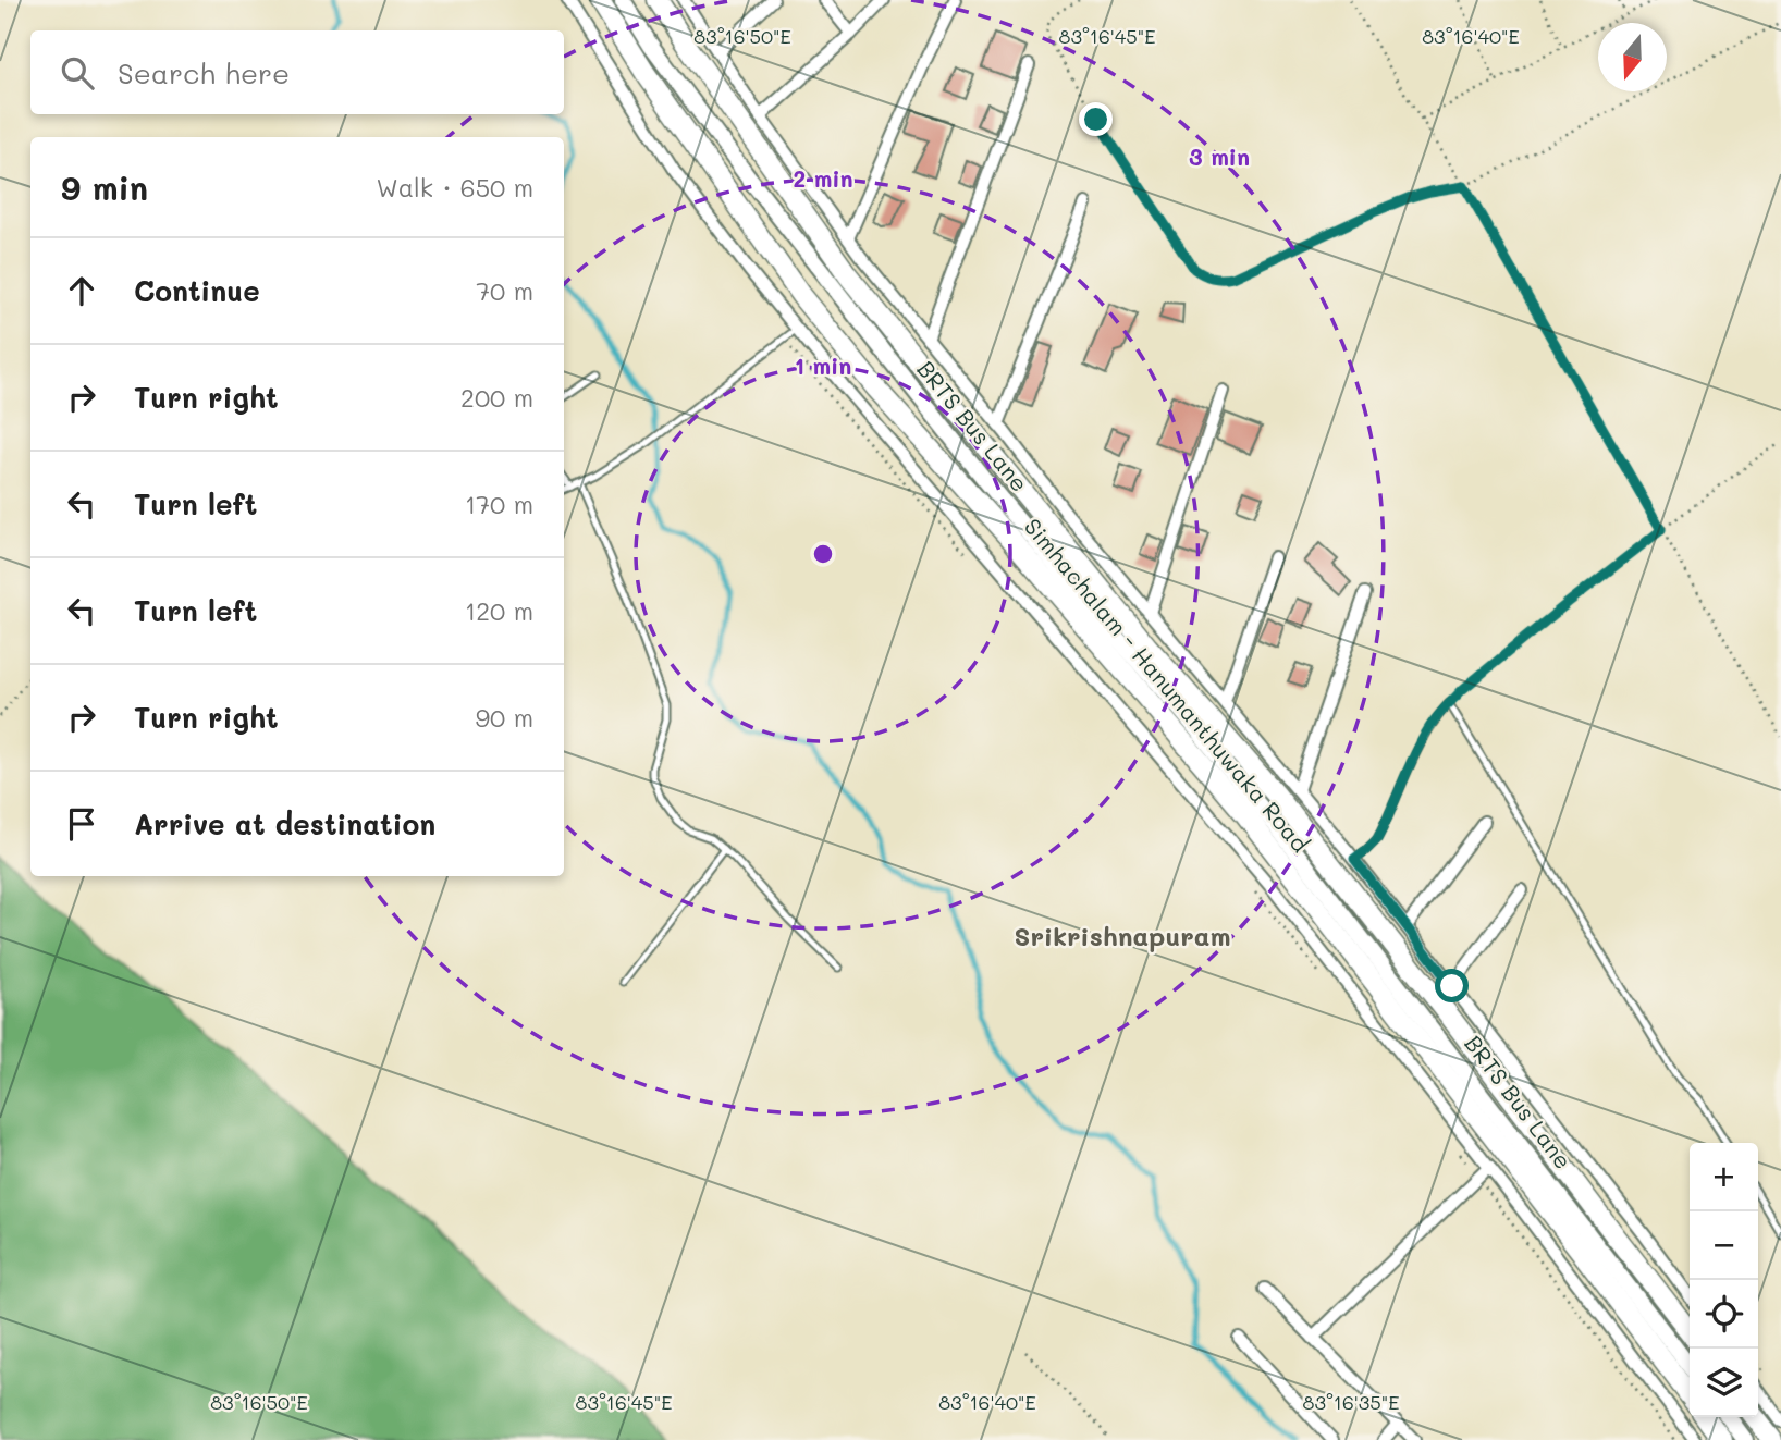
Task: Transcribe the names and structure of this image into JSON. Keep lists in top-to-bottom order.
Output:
{
  "streets": {
    "main road": ["Simhachalam - Hanumanthuwaka Road"],
    "street": ["BRTS Bus Lane"]
  },
  "districts": ["Srikrishnapuram"],
  "north": "bottom",
  "page": {
    "search": "Search here",
    "heading": ["9 min", "Walk · 650 m"],
    "list": [
      ["Continue", "70 m"],
      ["Turn right", "200 m"],
      ["Turn left", "170 m"],
      ["Turn left", "120 m"],
      ["Turn right", "90 m"],
      "Arrive at destination"
    ],
    "map_buttons": ["+", "−"]
  },
  "coordinates": [
    "83°16'50\"E",
    "83°16'45\"E",
    "83°16'40\"E",
    "83°16'35\"E"
  ],
  "rings": ["3 min", "2 min", "1 min"]
}
